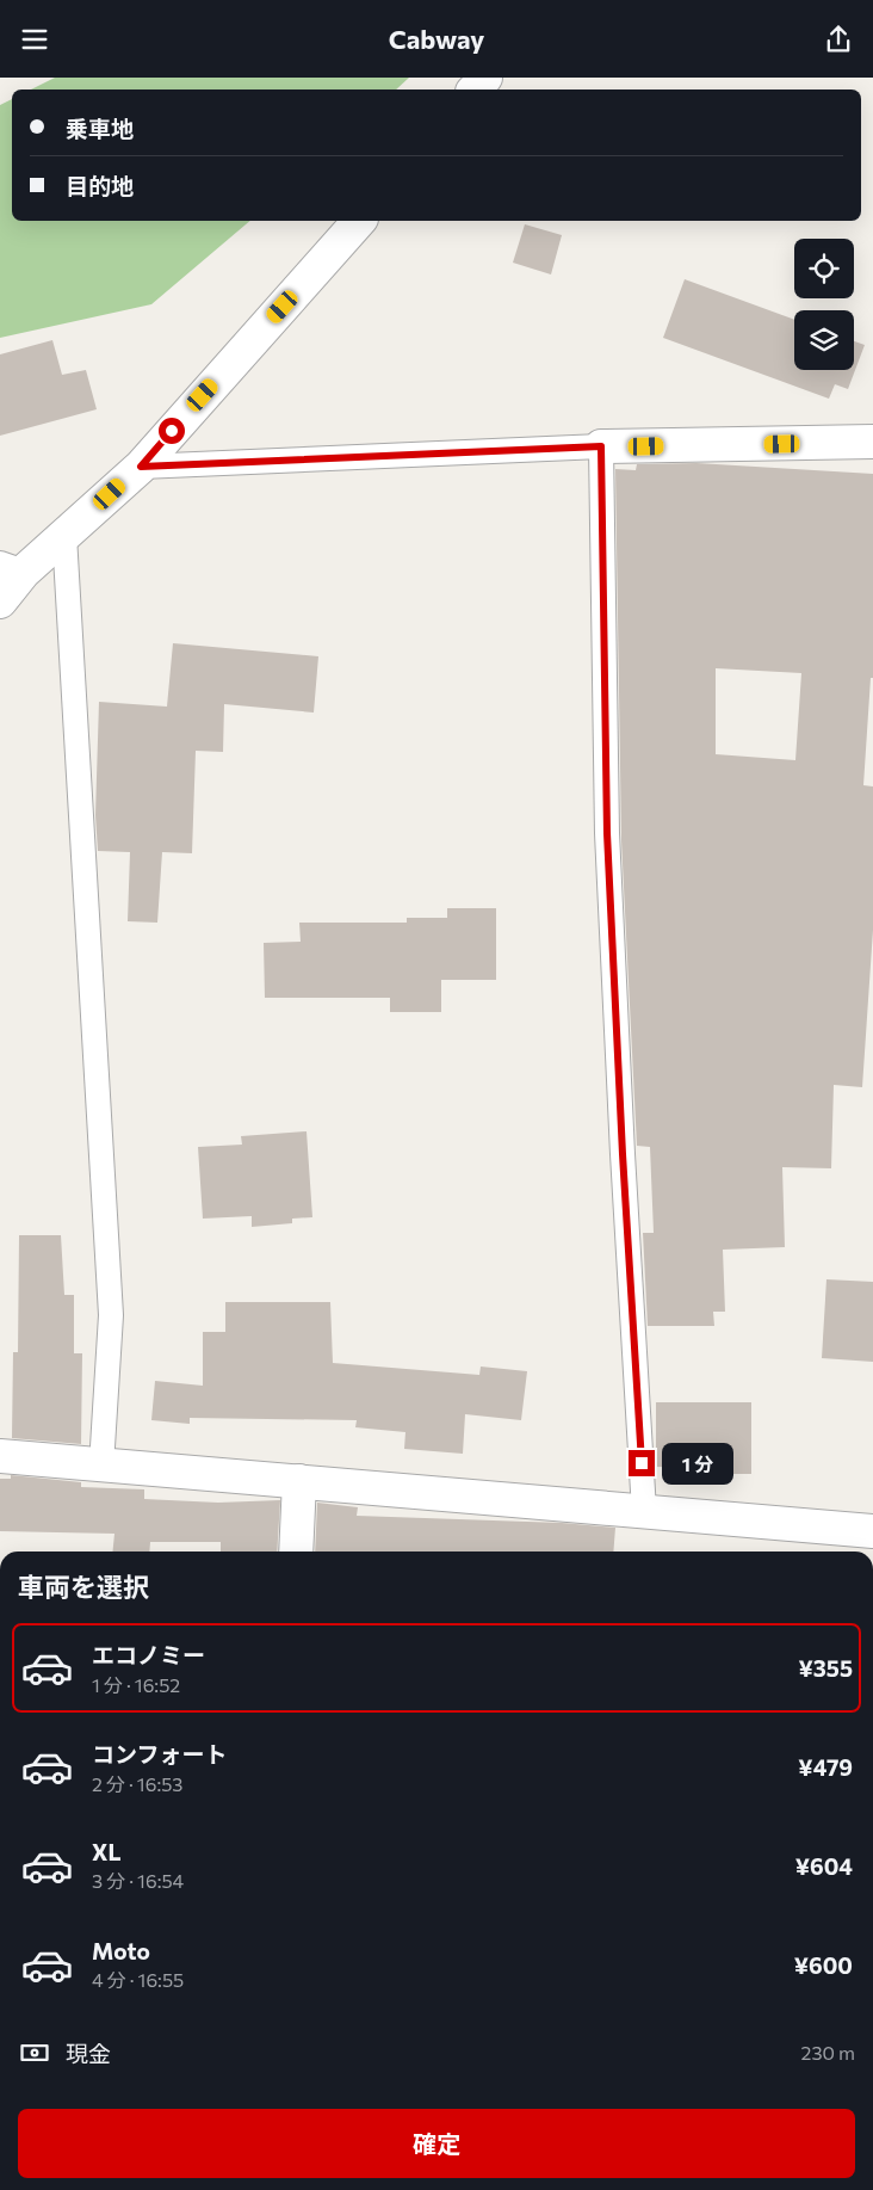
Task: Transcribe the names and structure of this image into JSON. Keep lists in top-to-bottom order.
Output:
{
  "page": {
    "header": "Cabway",
    "banner": ["乗車地", "目的地"],
    "bubble": "1 分",
    "heading": "車両を選択",
    "list": [
      {
        "name": "エコノミー",
        "note": "1 分 · 16:52",
        "value": "¥355"
      },
      {
        "name": "コンフォート",
        "note": "2 分 · 16:53",
        "value": "¥479"
      },
      {
        "name": "XL",
        "note": "3 分 · 16:54",
        "value": "¥604"
      },
      {
        "name": "Moto",
        "note": "4 分 · 16:55",
        "value": "¥600"
      }
    ],
    "pay": ["現金", "230 m"],
    "buttons": "確定"
  }
}
